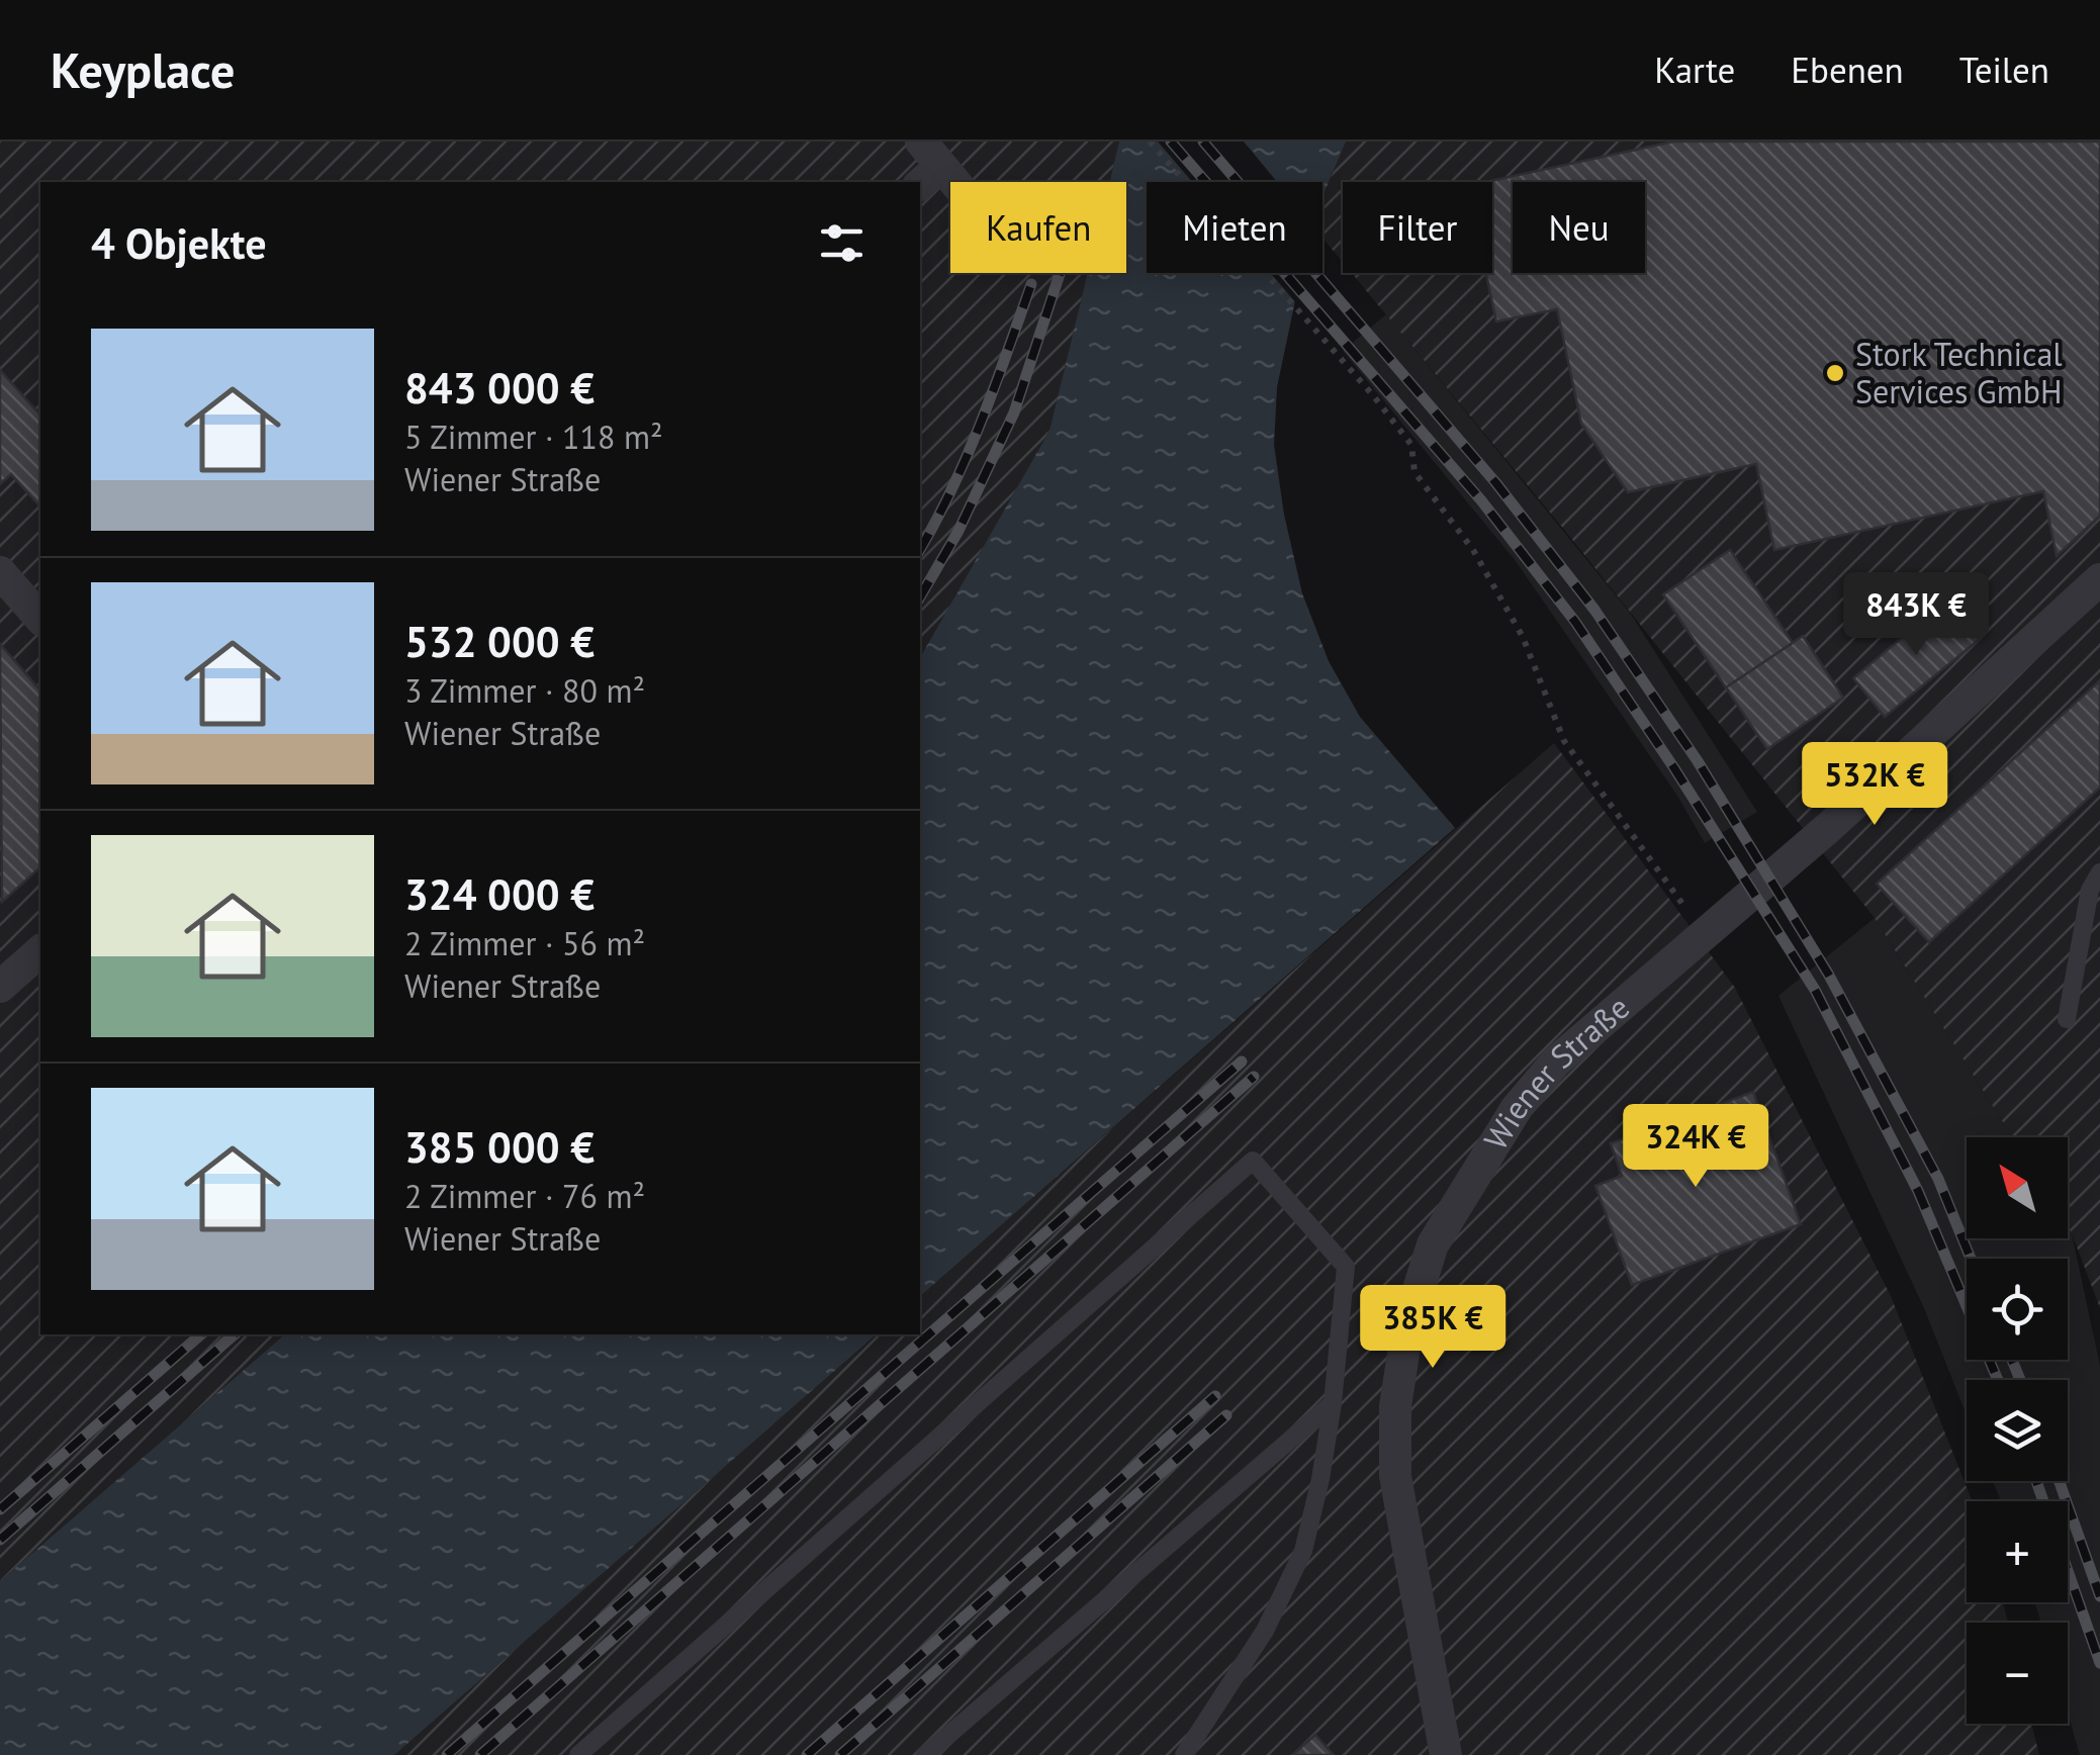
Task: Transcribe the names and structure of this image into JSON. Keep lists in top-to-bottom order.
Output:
{
  "streets": {
    "street": ["Wiener Straße"]
  },
  "places": ["Stork Technical Services GmbH"],
  "north": "top left",
  "page": {
    "header": "Keyplace",
    "nav": ["Karte", "Ebenen", "Teilen"],
    "chip": [
      "Kaufen",
      "Mieten",
      "Filter",
      "Neu"
    ],
    "heading": "4 Objekte",
    "list": [
      {
        "name": "843 000 €",
        "note": "5 Zimmer · 118 m² · Wiener Straße"
      },
      {
        "name": "532 000 €",
        "note": "3 Zimmer · 80 m² · Wiener Straße"
      },
      {
        "name": "324 000 €",
        "note": "2 Zimmer · 56 m² · Wiener Straße"
      },
      {
        "name": "385 000 €",
        "note": "2 Zimmer · 76 m² · Wiener Straße"
      }
    ],
    "price": [
      "843K €",
      "532K €",
      "324K €",
      "385K €"
    ],
    "map_buttons": ["+", "−"]
  }
}
